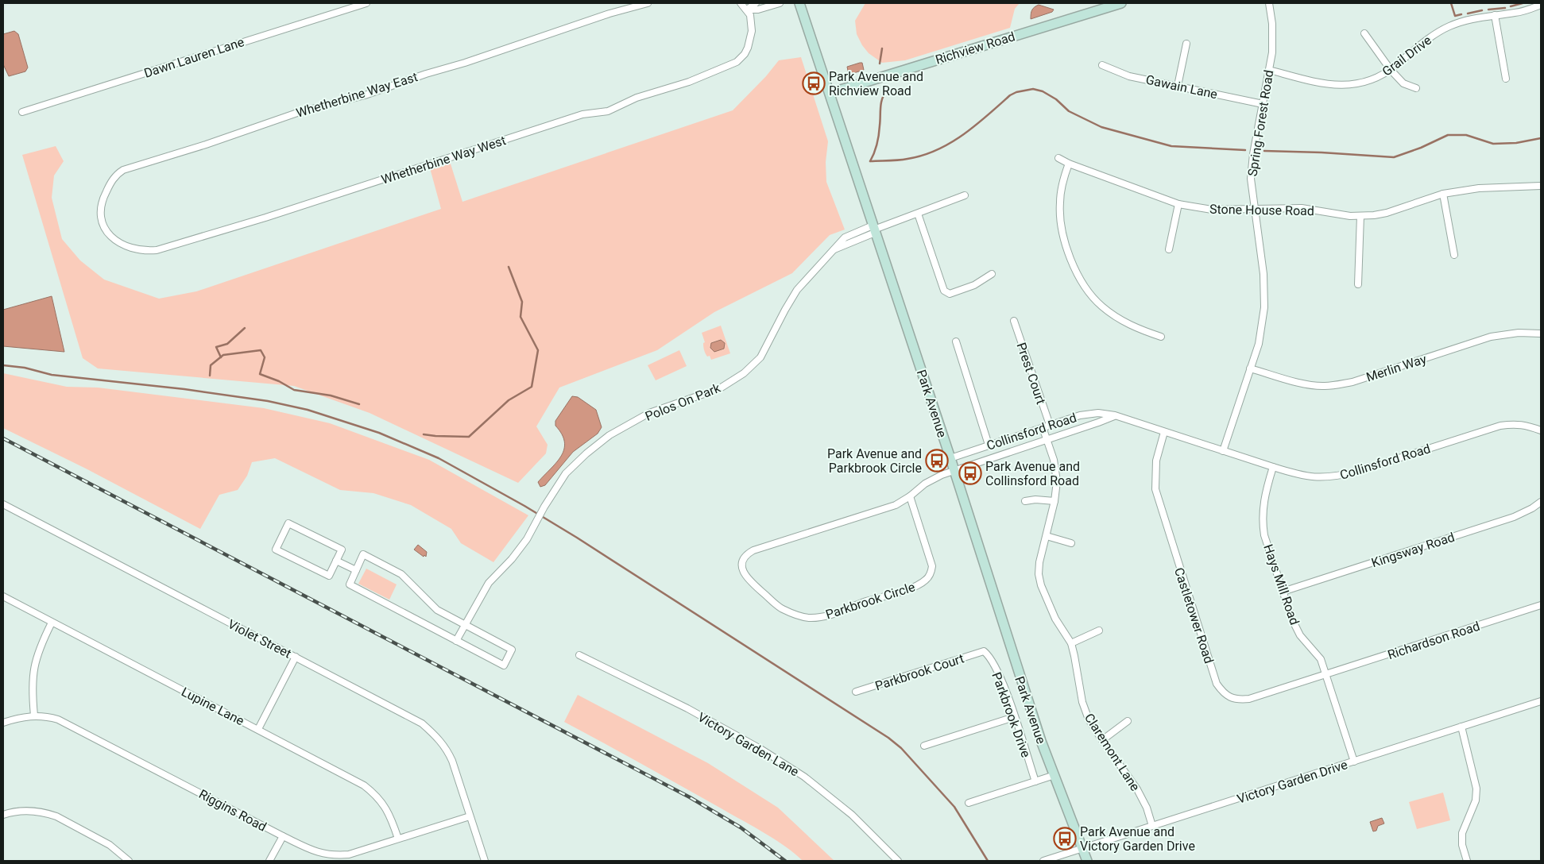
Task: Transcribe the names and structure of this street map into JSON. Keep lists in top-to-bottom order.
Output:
{
  "streets": {
    "main road": ["Richview Road", "Park Avenue"],
    "street": [
      "Grail Drive",
      "Dawn Lauren Lane",
      "Gawain Lane",
      "Whetherbine Way East",
      "Spring Forest Road",
      "Whetherbine Way West",
      "Stone House Road",
      "Merlin Way",
      "Prest Court",
      "Polos On Park",
      "Collinsford Road",
      "Kingsway Road",
      "Hays Mill Road",
      "Parkbrook Circle",
      "Castletower Road",
      "Violet Street",
      "Richardson Road",
      "Parkbrook Court",
      "Lupine Lane",
      "Parkbrook Drive",
      "Victory Garden Lane",
      "Claremont Lane",
      "Victory Garden Drive",
      "Riggins Road"
    ]
  },
  "crossings": [
    ["Richview Road", "Park Avenue"],
    ["Grail Drive", "Spring Forest Road"],
    ["Gawain Lane", "Spring Forest Road"],
    ["Whetherbine Way East", "Whetherbine Way West"],
    ["Spring Forest Road", "Stone House Road"],
    ["Spring Forest Road", "Merlin Way"],
    ["Spring Forest Road", "Collinsford Road"],
    ["Prest Court", "Collinsford Road"],
    ["Polos On Park", "Park Avenue"],
    ["Park Avenue", "Collinsford Road"],
    ["Park Avenue", "Parkbrook Circle"],
    ["Park Avenue", "Victory Garden Drive"],
    ["Collinsford Road", "Hays Mill Road"],
    ["Collinsford Road", "Parkbrook Circle"],
    ["Collinsford Road", "Castletower Road"],
    ["Collinsford Road", "Claremont Lane"],
    ["Kingsway Road", "Hays Mill Road"],
    ["Hays Mill Road", "Castletower Road"],
    ["Hays Mill Road", "Richardson Road"],
    ["Hays Mill Road", "Victory Garden Drive"],
    ["Castletower Road", "Richardson Road"],
    ["Violet Street", "Riggins Road"],
    ["Parkbrook Court", "Parkbrook Drive"],
    ["Lupine Lane", "Riggins Road"],
    ["Claremont Lane", "Victory Garden Drive"]
  ],
  "places": {
    "bus stop": [
      "Park Avenue and Richview Road",
      "Park Avenue and Parkbrook Circle",
      "Park Avenue and Collinsford Road",
      "Park Avenue and Victory Garden Drive"
    ]
  }
}
